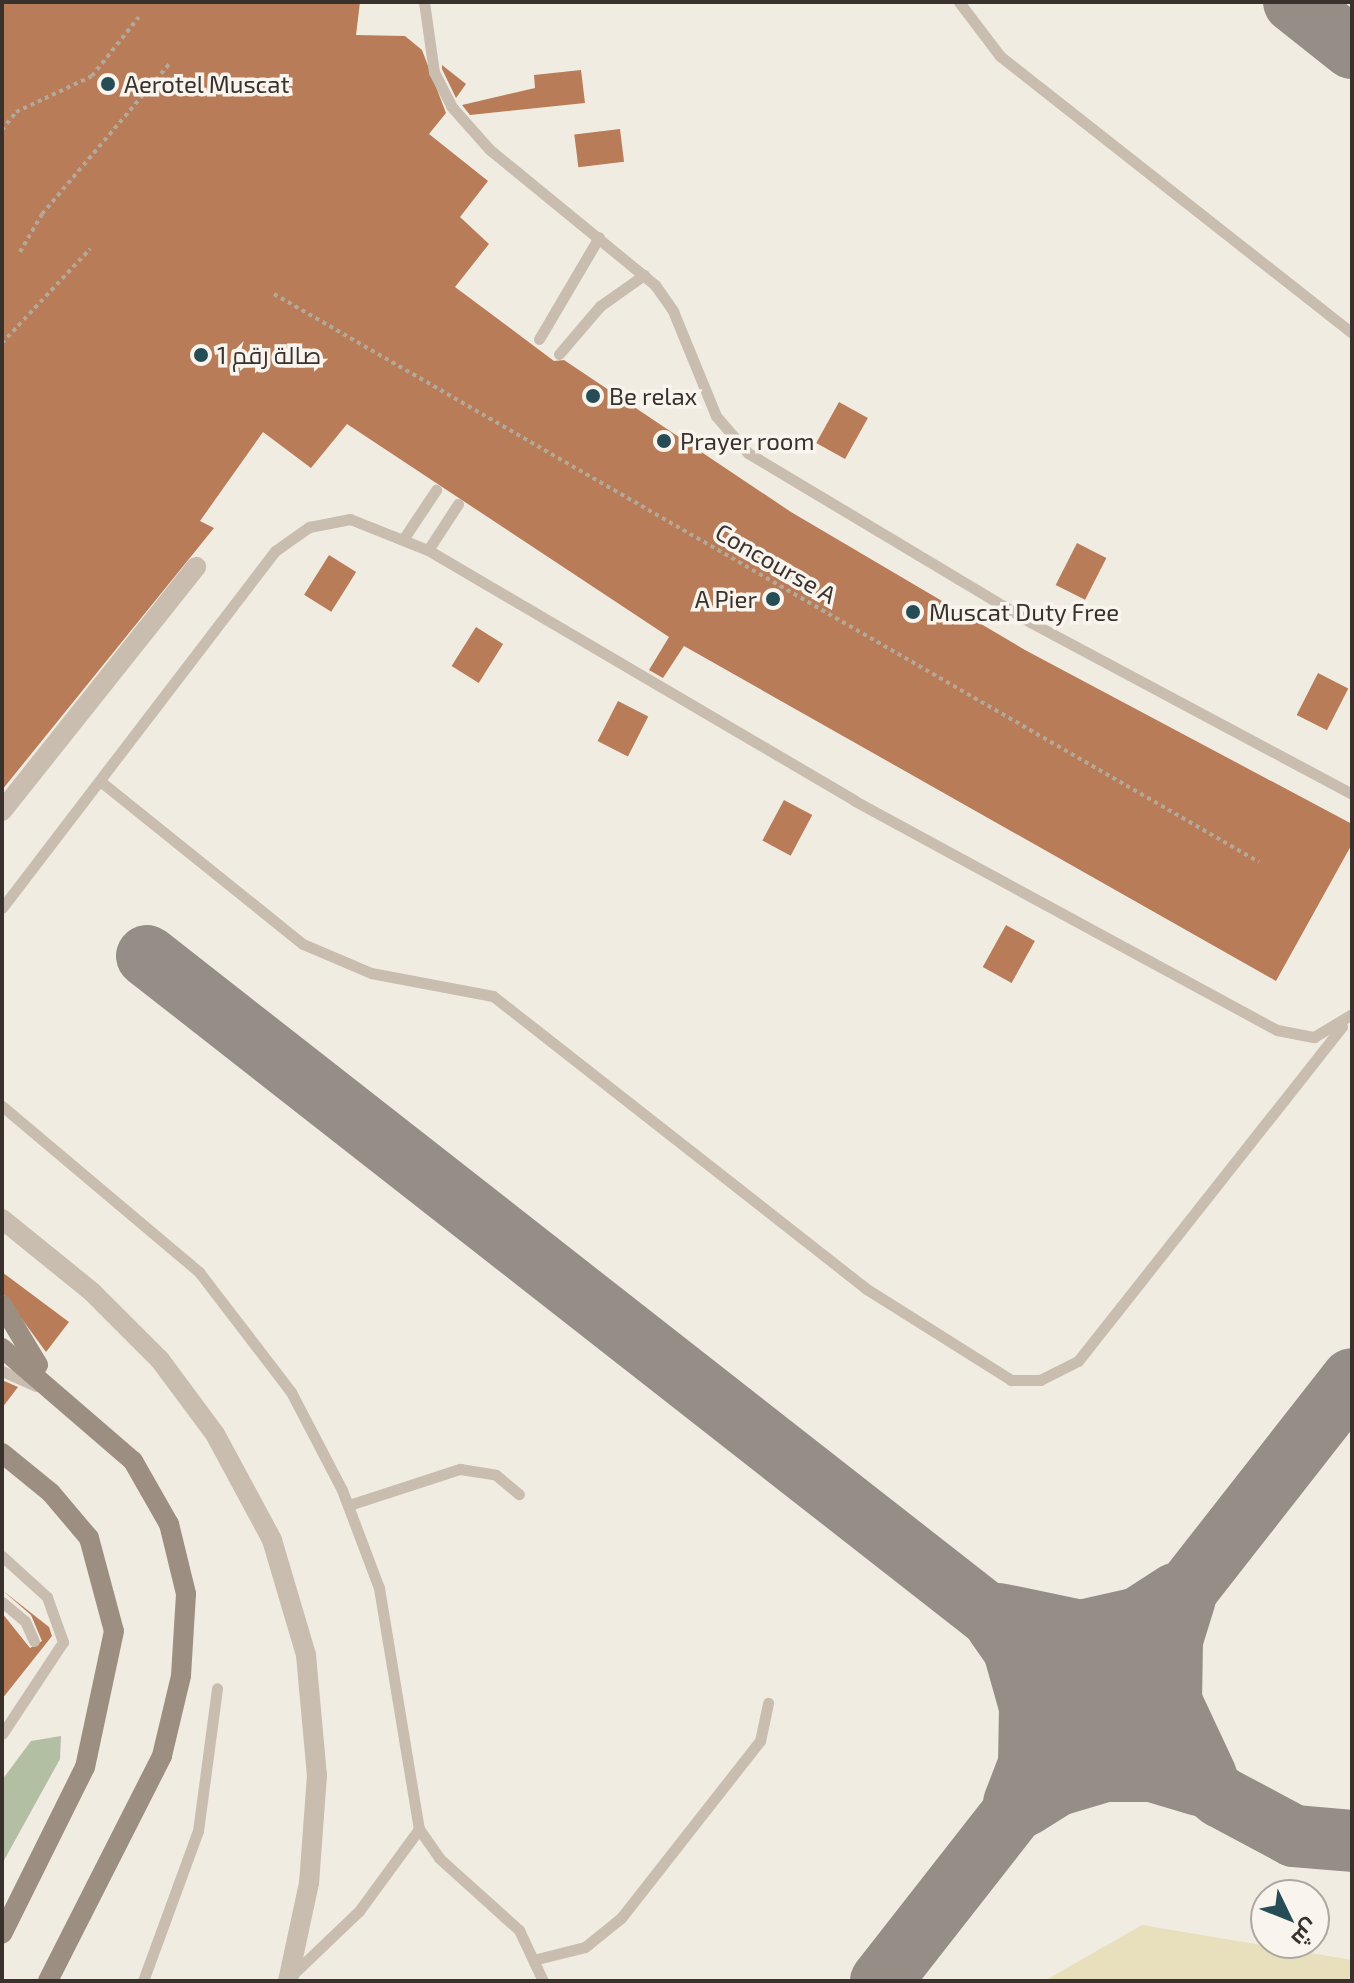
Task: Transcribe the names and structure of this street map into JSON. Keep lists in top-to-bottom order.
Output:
{
  "streets": {
    "path": ["Concourse A"]
  },
  "places": [
    "Aerotel Muscat",
    "صالة رقم 1",
    "Be relax",
    "Prayer room",
    "A Pier",
    "Muscat Duty Free"
  ],
  "north": "bottom right"
}
